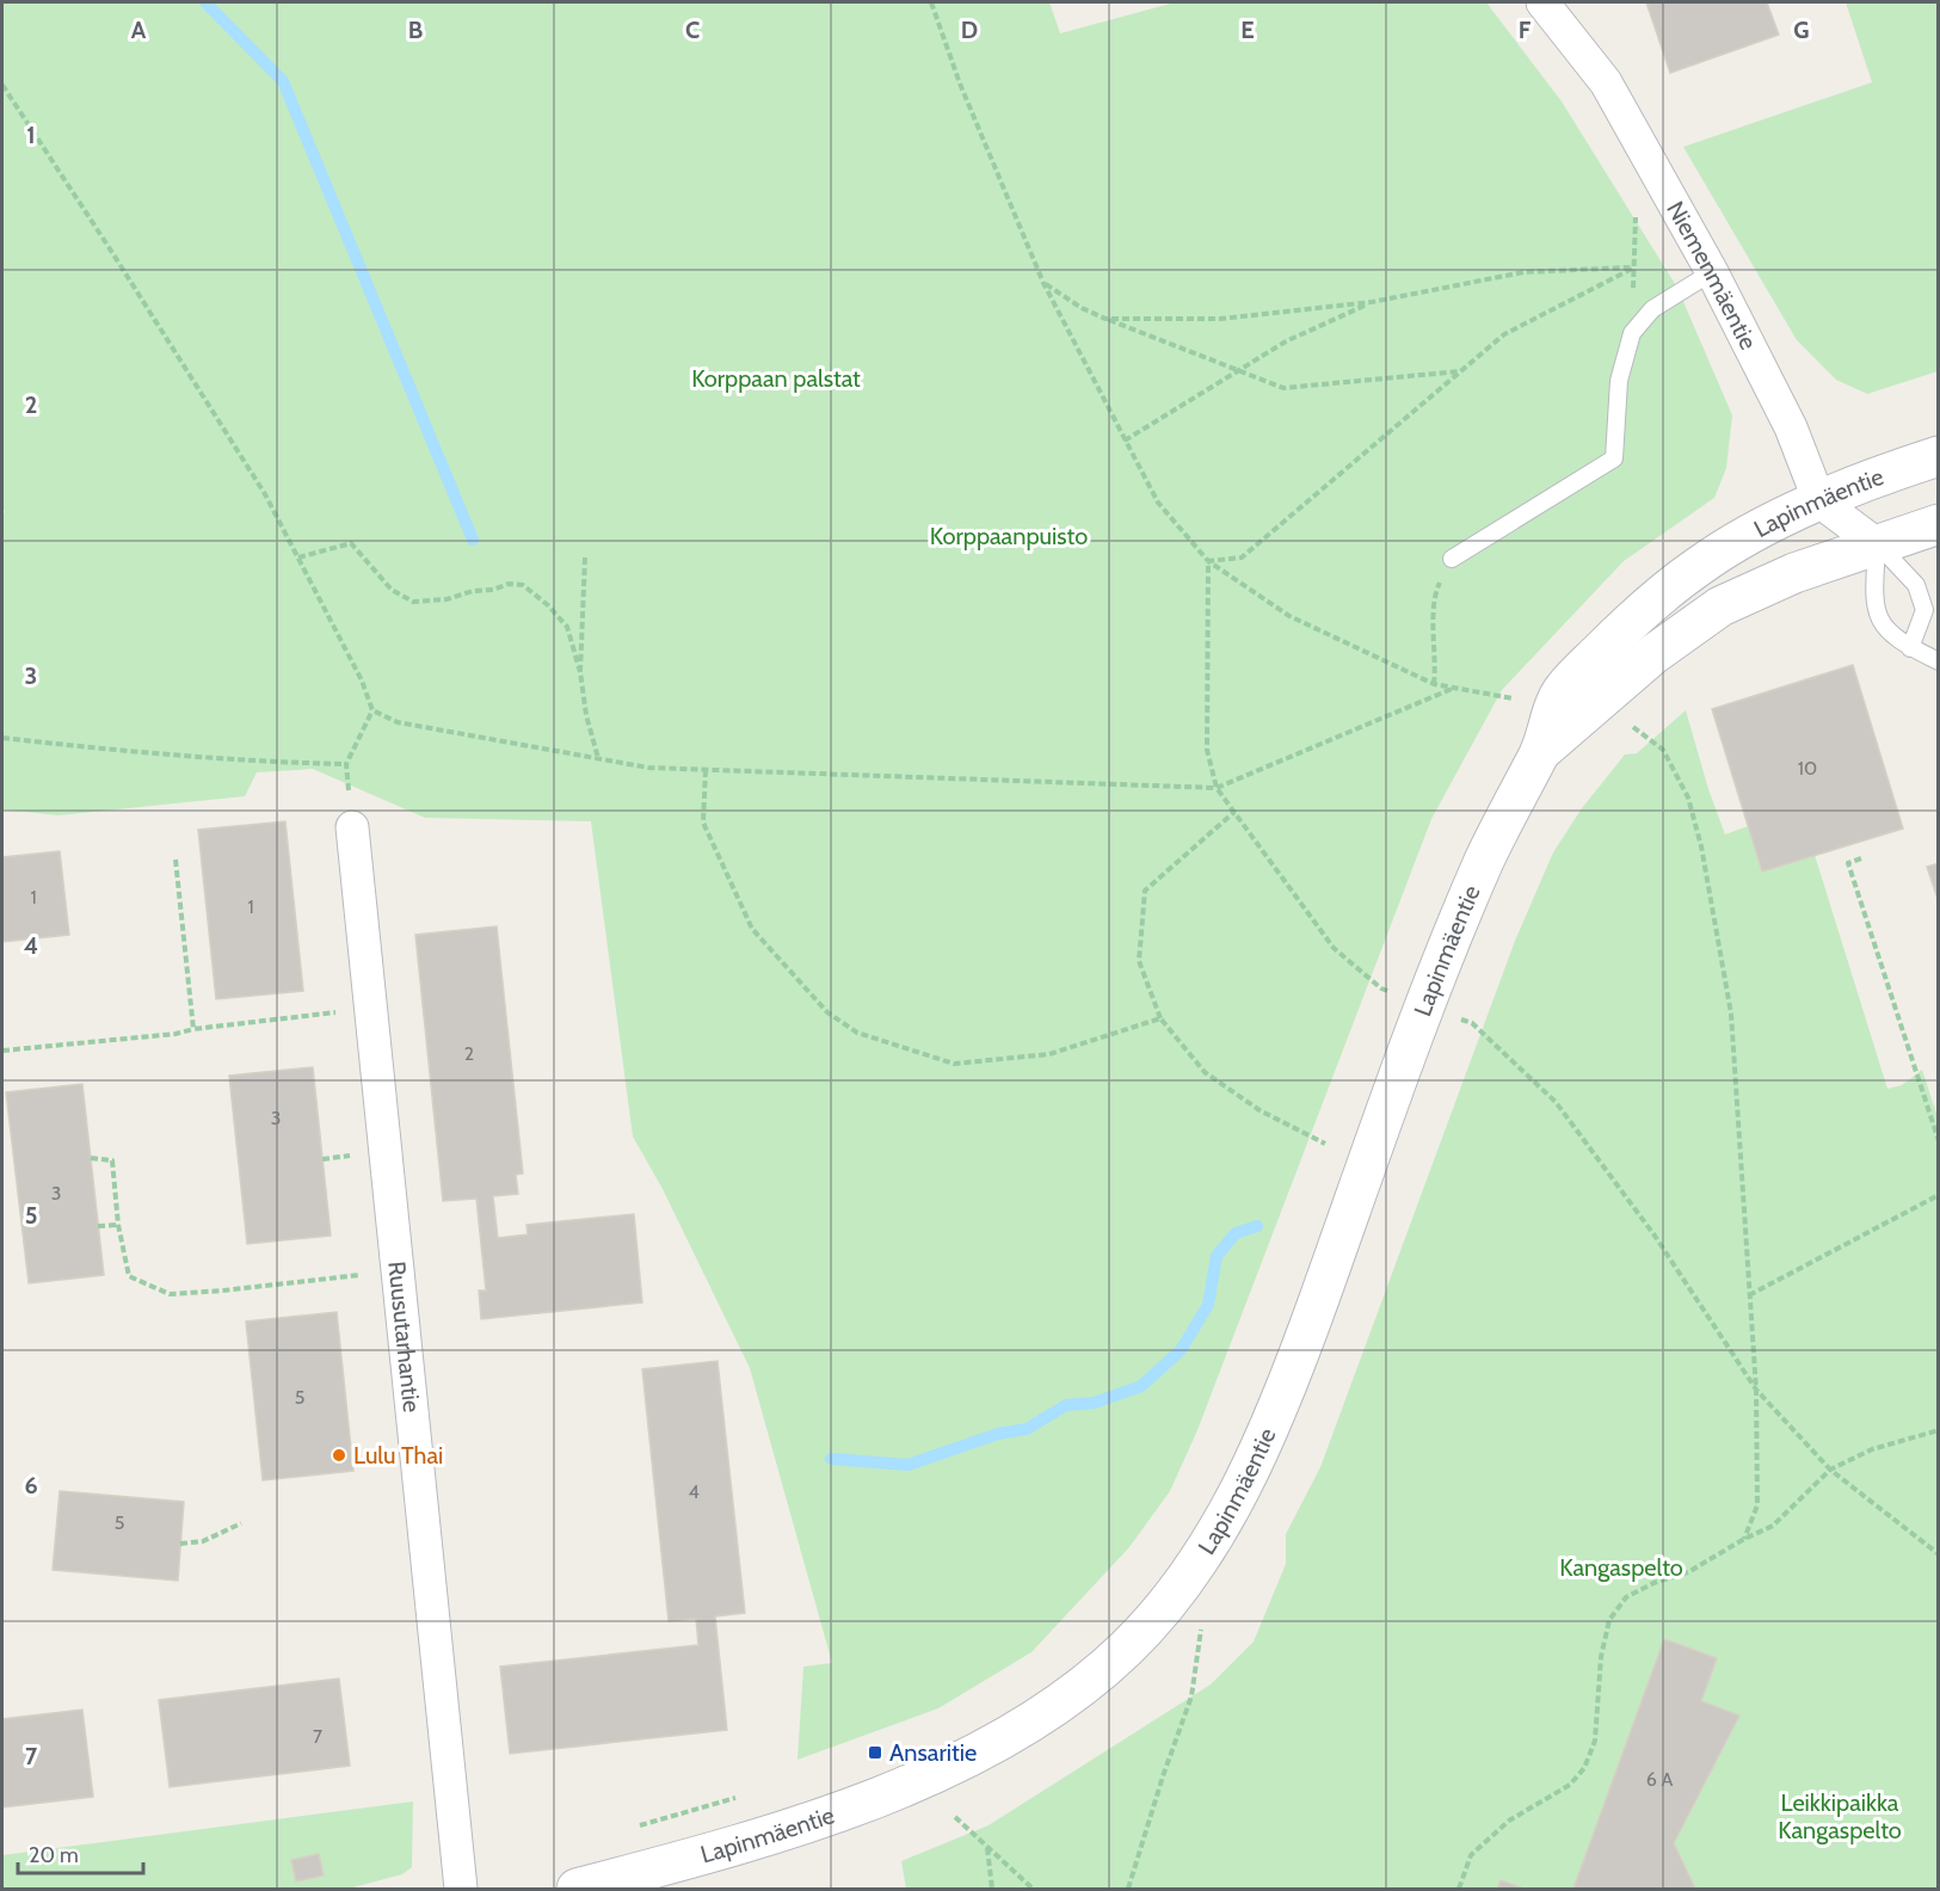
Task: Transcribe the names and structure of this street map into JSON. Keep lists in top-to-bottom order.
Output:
{
  "streets": {
    "street": ["Niemenmäentie", "Lapinmäentie", "Ruusutarhantie"]
  },
  "crossings": [
    ["Niemenmäentie", "Lapinmäentie"]
  ],
  "parks": [
    "Korppaan palstat",
    "Korppaanpuisto",
    "Kangaspelto",
    "Leikkipaikka Kangaspelto"
  ],
  "places": {
    "other": ["Lulu Thai"],
    "transit": ["Ansaritie"]
  },
  "house_numbers": [
    "10",
    "1",
    "1",
    "2",
    "3",
    "3",
    "5",
    "4",
    "5",
    "7",
    "6 A"
  ],
  "scale_bar": "20 m",
  "grid": {
    "columns": [
      "A",
      "B",
      "C",
      "D",
      "E",
      "F",
      "G"
    ],
    "rows": [
      "1",
      "2",
      "3",
      "4",
      "5",
      "6",
      "7"
    ]
  }
}
